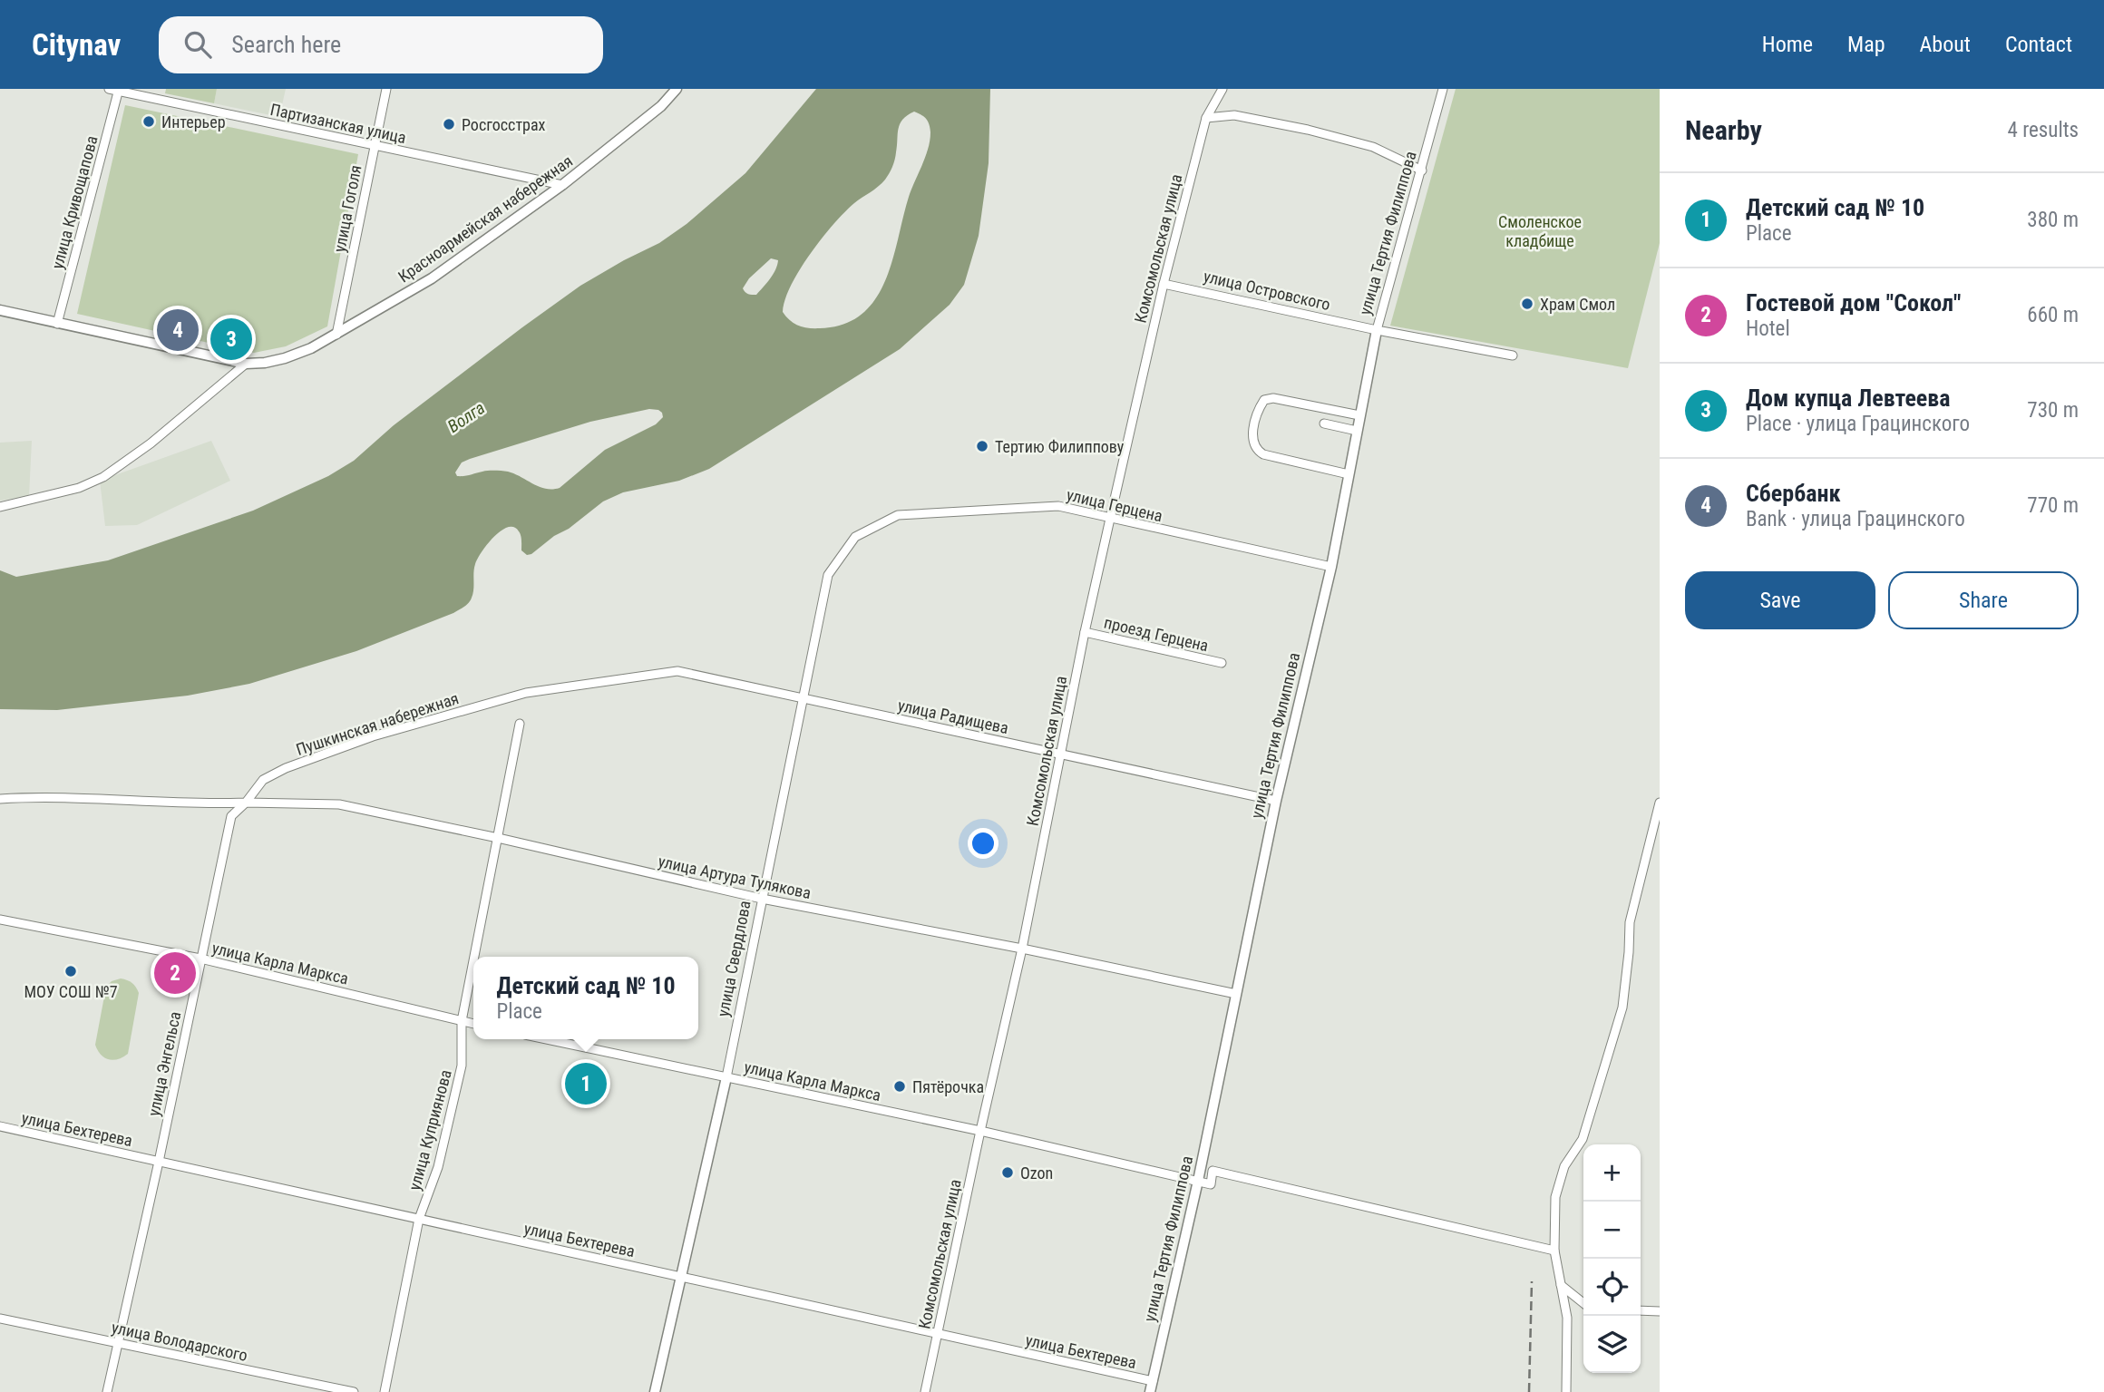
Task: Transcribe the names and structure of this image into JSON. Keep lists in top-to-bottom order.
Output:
{
  "streets": {
    "street": [
      "Партизанская улица",
      "улица Кривощапова",
      "улица Гоголя",
      "Красноармейская набережная",
      "улица Тертия Филиппова",
      "Комсомольская улица",
      "улица Островского",
      "улица Герцена",
      "проезд Герцена",
      "улица Радищева",
      "Пушкинская набережная",
      "улица Артура Тулякова",
      "улица Свердлова",
      "улица Карла Маркса",
      "улица Энгельса",
      "улица Бехтерева",
      "улица Куприянова",
      "улица Володарского"
    ]
  },
  "crossings": [
    ["Партизанская улица", "улица Кривощапова"],
    ["Партизанская улица", "улица Гоголя"],
    ["Партизанская улица", "Красноармейская набережная"],
    ["улица Кривощапова", "Красноармейская набережная"],
    ["улица Гоголя", "Красноармейская набережная"],
    ["улица Тертия Филиппова", "улица Островского"],
    ["улица Тертия Филиппова", "улица Герцена"],
    ["улица Тертия Филиппова", "улица Радищева"],
    ["улица Тертия Филиппова", "улица Артура Тулякова"],
    ["улица Тертия Филиппова", "улица Карла Маркса"],
    ["улица Тертия Филиппова", "улица Бехтерева"],
    ["Комсомольская улица", "улица Островского"],
    ["Комсомольская улица", "улица Герцена"],
    ["Комсомольская улица", "проезд Герцена"],
    ["Комсомольская улица", "улица Радищева"],
    ["Комсомольская улица", "улица Артура Тулякова"],
    ["Комсомольская улица", "улица Карла Маркса"],
    ["Комсомольская улица", "улица Бехтерева"],
    ["улица Герцена", "улица Свердлова"],
    ["улица Радищева", "Пушкинская набережная"],
    ["улица Радищева", "улица Свердлова"],
    ["Пушкинская набережная", "улица Артура Тулякова"],
    ["Пушкинская набережная", "улица Энгельса"],
    ["улица Артура Тулякова", "улица Свердлова"],
    ["улица Артура Тулякова", "улица Энгельса"],
    ["улица Артура Тулякова", "улица Куприянова"],
    ["улица Свердлова", "улица Карла Маркса"],
    ["улица Свердлова", "улица Бехтерева"],
    ["улица Карла Маркса", "улица Энгельса"],
    ["улица Карла Маркса", "улица Куприянова"],
    ["улица Энгельса", "улица Бехтерева"],
    ["улица Энгельса", "улица Володарского"],
    ["улица Бехтерева", "улица Куприянова"]
  ],
  "water": ["Волга"],
  "parks": ["Смоленское кладбище"],
  "places": [
    "Интерьер",
    "Росгосстрах",
    "Храм Смол",
    "Тертию Филиппову",
    "МОУ СОШ №7",
    "Пятёрочка",
    "Ozon"
  ],
  "page": {
    "header": "Citynav",
    "search": "Search here",
    "nav": [
      "Home",
      "Map",
      "About",
      "Contact"
    ],
    "heading": ["Nearby", "4 results"],
    "list": [
      {
        "mark": "1",
        "name": "Детский сад № 10",
        "note": "Place",
        "value": "380 m"
      },
      {
        "mark": "2",
        "name": "Гостевой дом \"Сокол\"",
        "note": "Hotel",
        "value": "660 m"
      },
      {
        "mark": "3",
        "name": "Дом купца Левтеева",
        "note": "Place · улица Грацинского",
        "value": "730 m"
      },
      {
        "mark": "4",
        "name": "Сбербанк",
        "note": "Bank · улица Грацинского",
        "value": "770 m"
      }
    ],
    "pins": [
      "4",
      "3",
      "2",
      "1"
    ],
    "buttons": ["Save", "Share"],
    "popup": ["Детский сад № 10", "Place"],
    "map_buttons": ["+", "−"]
  }
}
